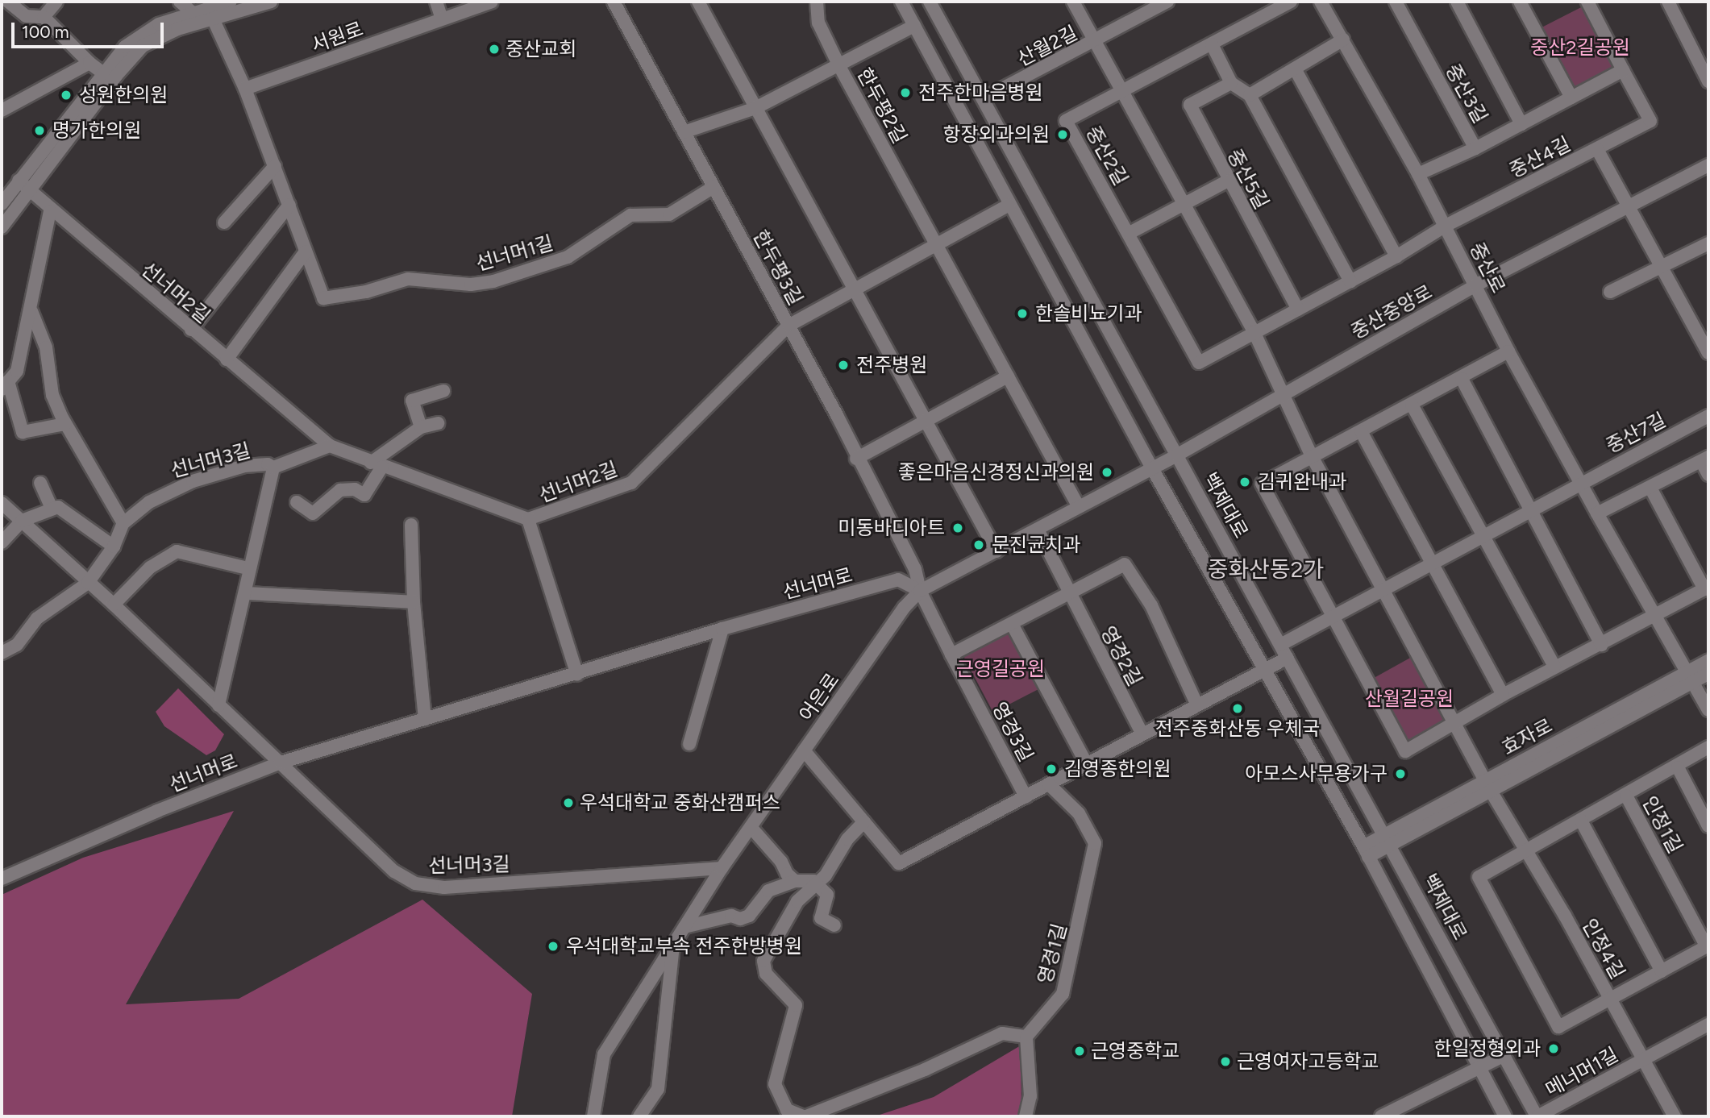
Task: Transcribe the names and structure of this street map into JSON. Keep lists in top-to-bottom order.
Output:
{
  "streets": {
    "street": [
      "서원로",
      "산월2길",
      "중산3길",
      "한두평2길",
      "중산2길",
      "중산4길",
      "중산5길",
      "선너머1길",
      "한두평3길",
      "중산로",
      "선너머2길",
      "중산중앙로",
      "중산7길",
      "선너머3길",
      "백제대로",
      "선너머로",
      "영경2길",
      "어은로",
      "영경3길",
      "효자로",
      "인정1길",
      "인정4길",
      "영경1길",
      "메너머1길"
    ]
  },
  "crossings": [
    ["서원로", "선너머1길"],
    ["산월2길", "백제대로"],
    ["중산3길", "중산4길"],
    ["중산3길", "중산로"],
    ["한두평2길", "한두평3길"],
    ["중산4길", "중산로"],
    ["선너머1길", "한두평3길"],
    ["한두평3길", "선너머2길"],
    ["한두평3길", "선너머로"],
    ["한두평3길", "어은로"],
    ["한두평3길", "영경3길"],
    ["중산로", "중산중앙로"],
    ["중산로", "중산7길"],
    ["중산로", "효자로"],
    ["중산중앙로", "백제대로"],
    ["중산중앙로", "어은로"],
    ["중산7길", "백제대로"],
    ["선너머3길", "선너머로"],
    ["선너머3길", "어은로"],
    ["백제대로", "어은로"],
    ["백제대로", "효자로"],
    ["백제대로", "메너머1길"],
    ["선너머로", "어은로"],
    ["선너머로", "영경3길"],
    ["영경2길", "어은로"],
    ["어은로", "영경3길"],
    ["인정1길", "인정4길"]
  ],
  "districts": ["중화산동2가"],
  "parks": ["중산2길공원", "근영길공원", "산월길공원"],
  "places": [
    "중산교회",
    "전주한마음병원",
    "성원한의원",
    "명가한의원",
    "항장외과의원",
    "한솔비뇨기과",
    "전주병원",
    "좋은마음신경정신과의원",
    "김귀완내과",
    "미동바디아트",
    "문진균치과",
    "전주중화산동 우체국",
    "김영종한의원",
    "아모스사무용가구",
    "우석대학교 중화산캠퍼스",
    "우석대학교부속 전주한방병원",
    "한일정형외과",
    "근영중학교",
    "근영여자고등학교"
  ],
  "scale_bar": "100 m"
}
